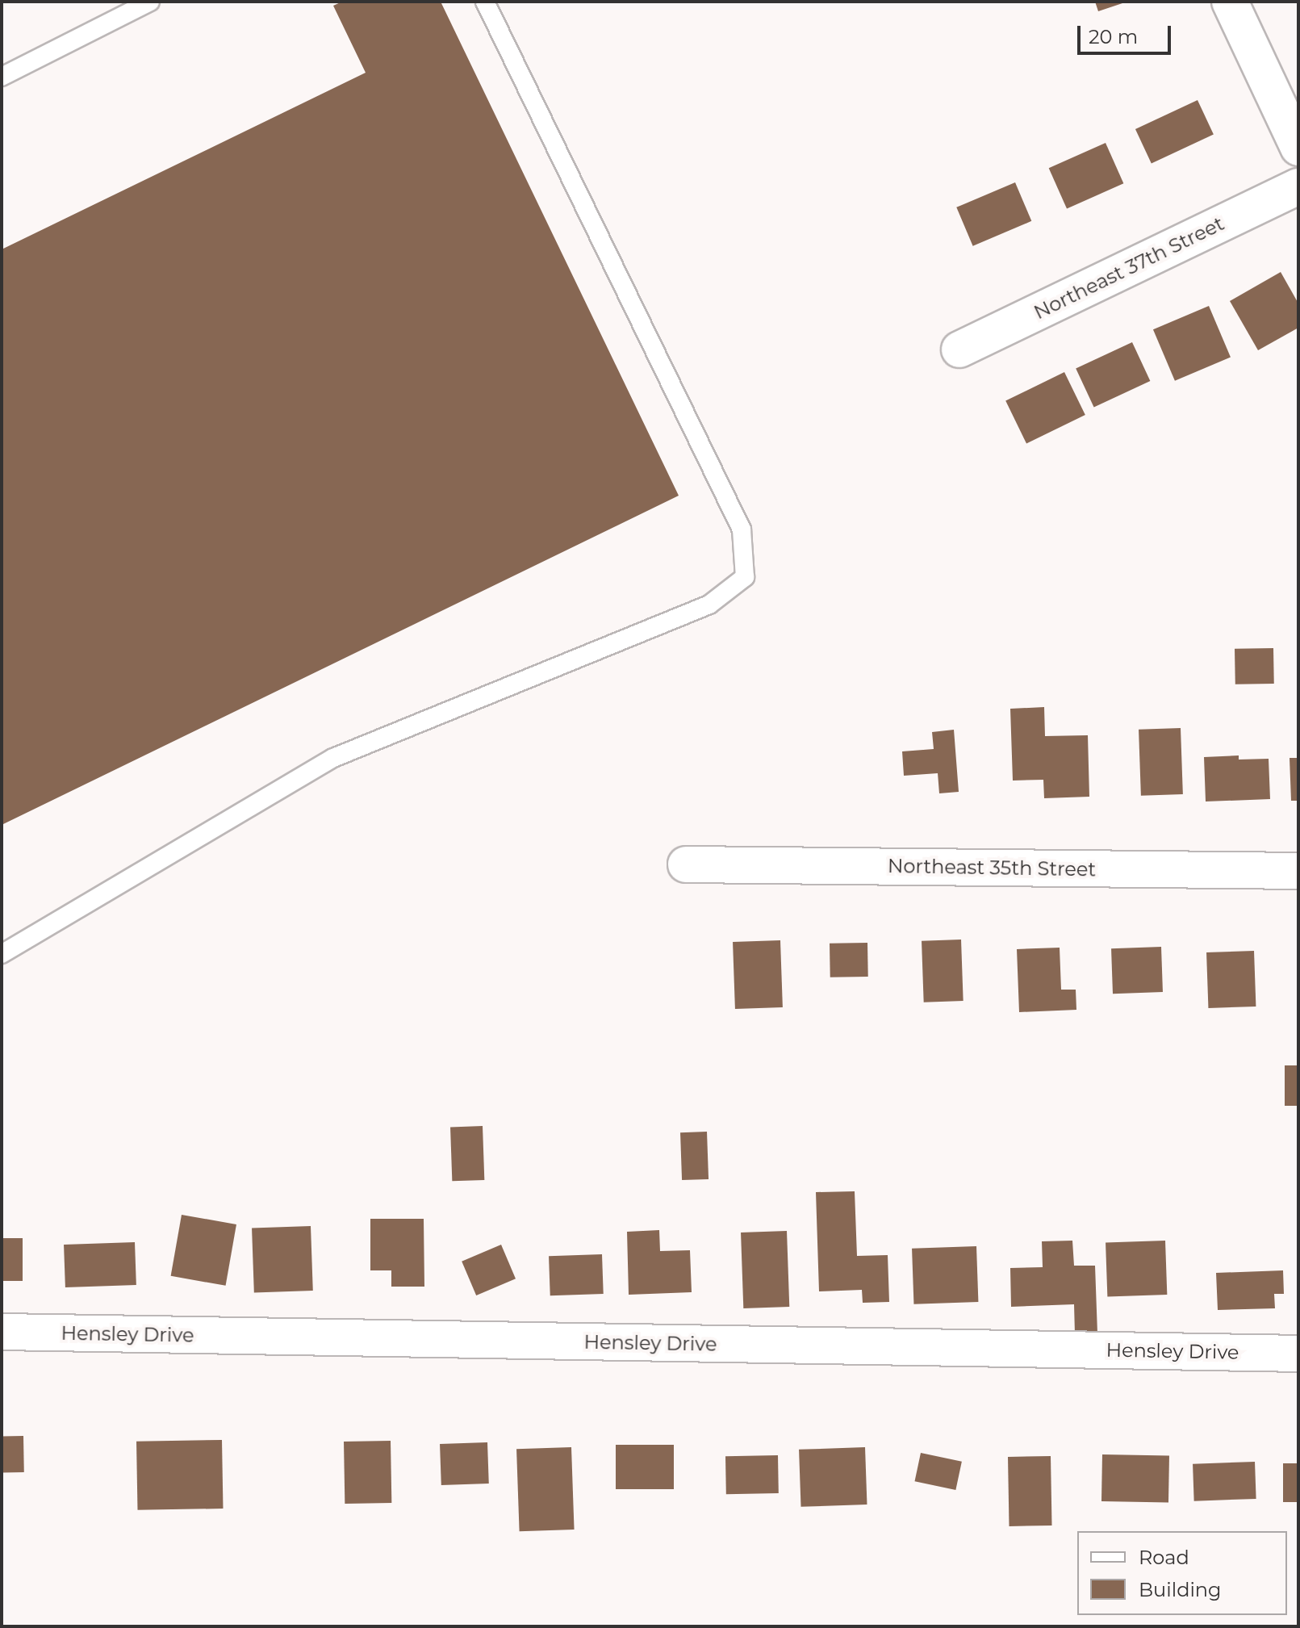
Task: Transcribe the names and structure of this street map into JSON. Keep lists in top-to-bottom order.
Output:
{
  "streets": {
    "street": ["Northeast 37th Street", "Northeast 35th Street", "Hensley Drive"]
  },
  "legend": ["Road", "Building"],
  "scale_bar": "20 m"
}
